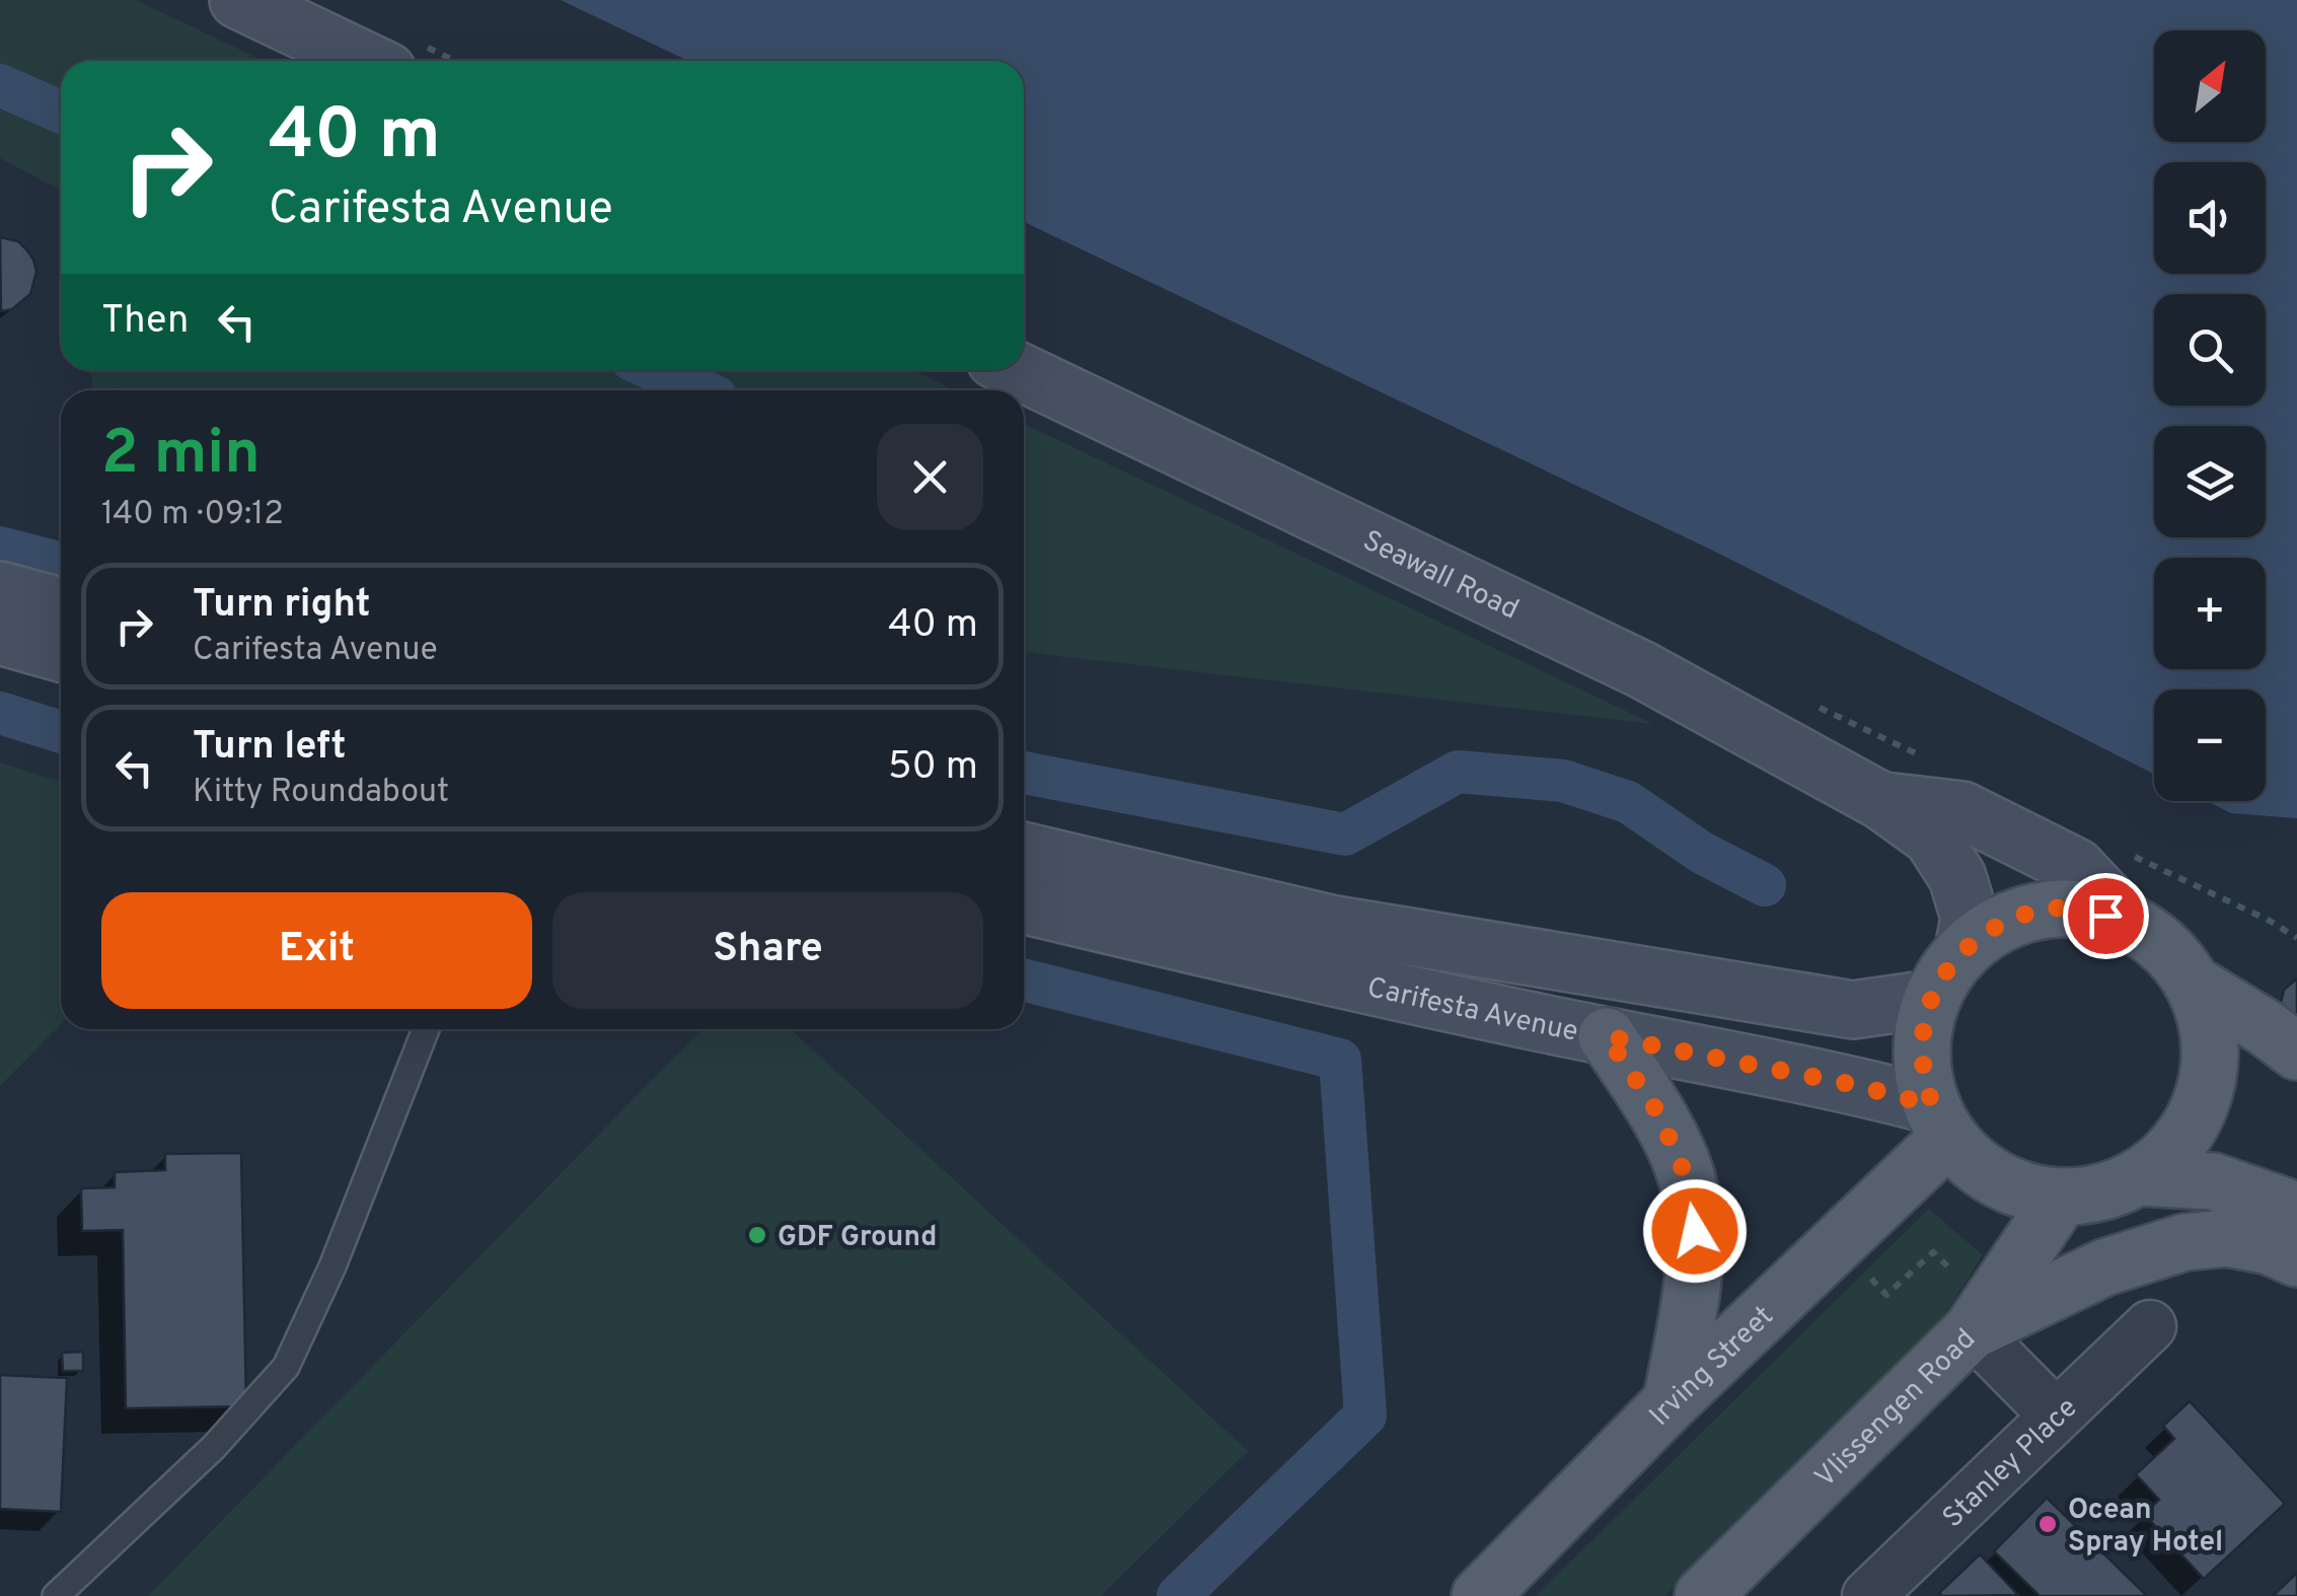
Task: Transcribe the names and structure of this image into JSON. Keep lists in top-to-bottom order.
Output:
{
  "streets": {
    "main road": [
      "Seawall Road",
      "Carifesta Avenue",
      "Irving Street",
      "Vlissengen Road"
    ],
    "street": ["Stanley Place"]
  },
  "crossings": [
    ["Seawall Road", "Carifesta Avenue"],
    ["Seawall Road", "Irving Street"],
    ["Seawall Road", "Vlissengen Road"],
    ["Carifesta Avenue", "Irving Street"],
    ["Carifesta Avenue", "Vlissengen Road"],
    ["Irving Street", "Vlissengen Road"]
  ],
  "places": ["GDF Ground", "Ocean Spray Hotel"],
  "north": "top right",
  "page": {
    "map_buttons": ["+", "−"],
    "turn": ["40 m", "Carifesta Avenue"],
    "then": "Then",
    "heading": ["2 min", "140 m · 09:12"],
    "list": [
      {
        "name": "Turn right",
        "note": "Carifesta Avenue",
        "value": "40 m"
      },
      {
        "name": "Turn left",
        "note": "Kitty Roundabout",
        "value": "50 m"
      }
    ],
    "buttons": ["Exit", "Share"]
  }
}
